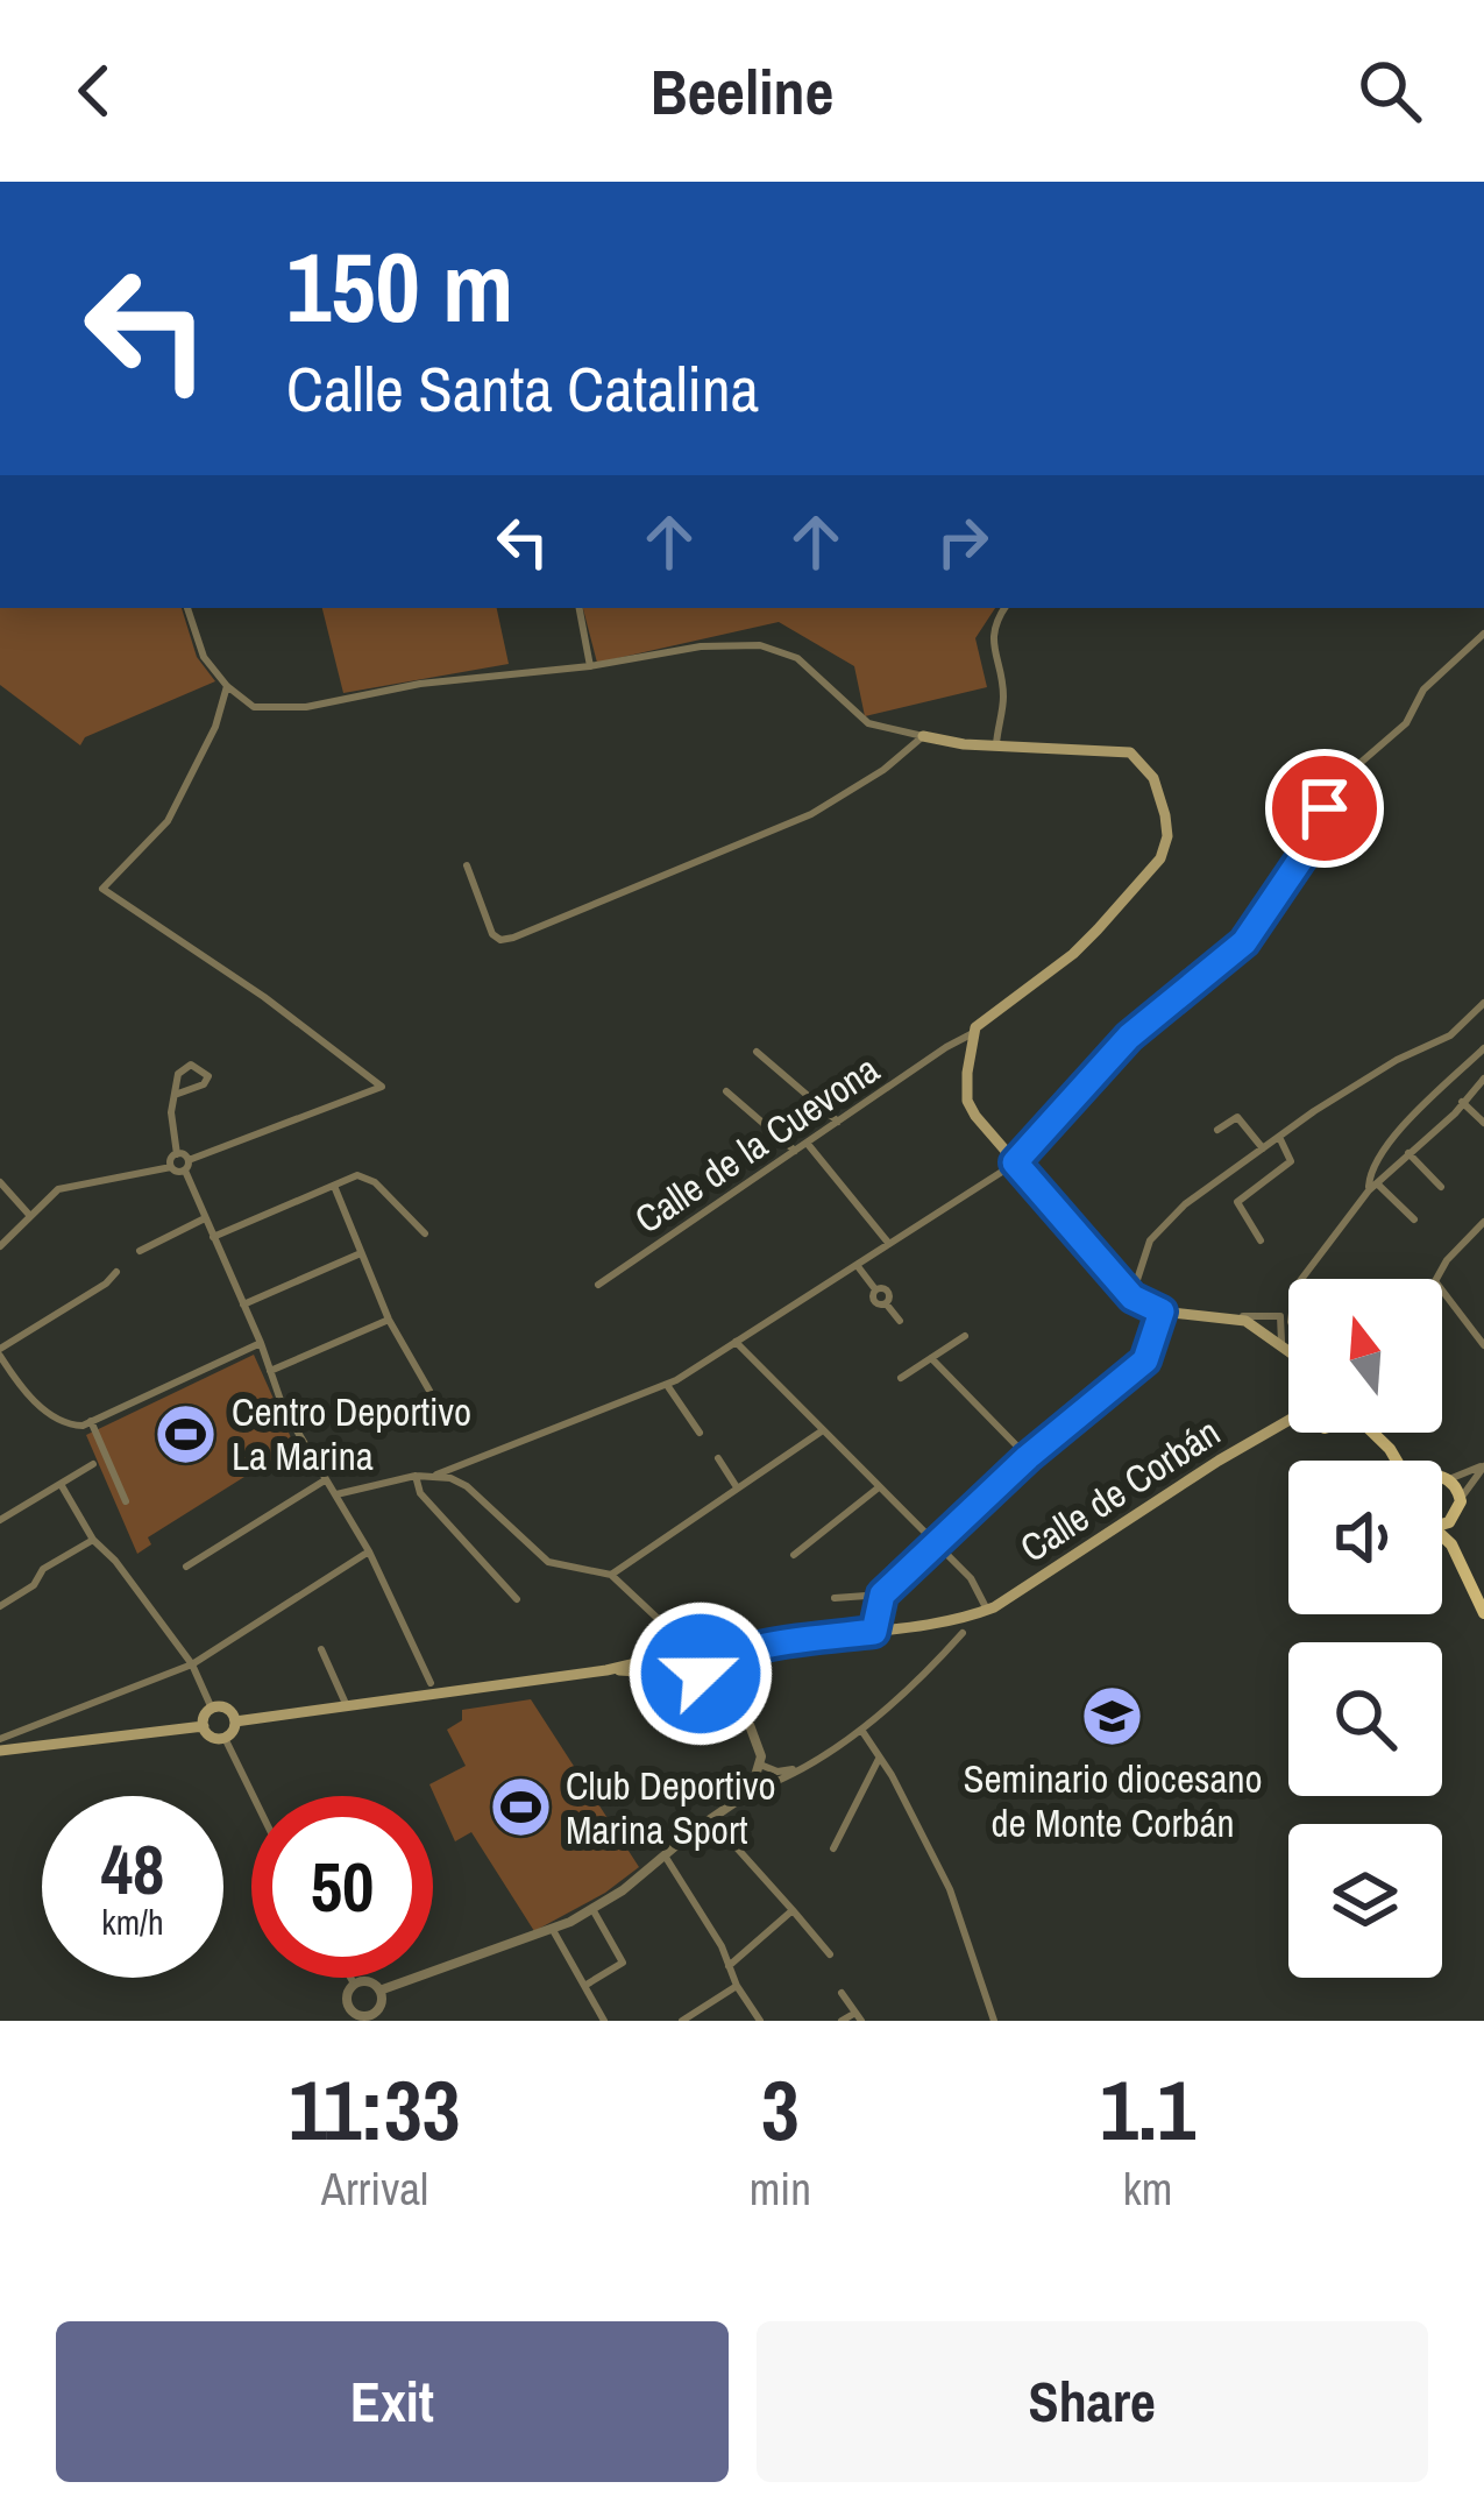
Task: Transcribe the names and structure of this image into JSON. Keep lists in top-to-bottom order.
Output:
{
  "streets": {
    "main road": ["Calle de Corbán"],
    "street": ["Calle de la Cuevona"]
  },
  "places": {
    "sports": ["Centro Deportivo La Marina", "Club Deportivo Marina Sport"],
    "school or university": ["Seminario diocesano de Monte Corbán"]
  },
  "north": "top",
  "page": {
    "header": "Beeline",
    "turn": ["150 m", "Calle Santa Catalina"],
    "speed": "48 km/h",
    "limit": "50",
    "eta": [
      "11:33",
      "Arrival",
      "3",
      "min",
      "1.1",
      "km"
    ],
    "buttons": ["Exit", "Share"]
  }
}
